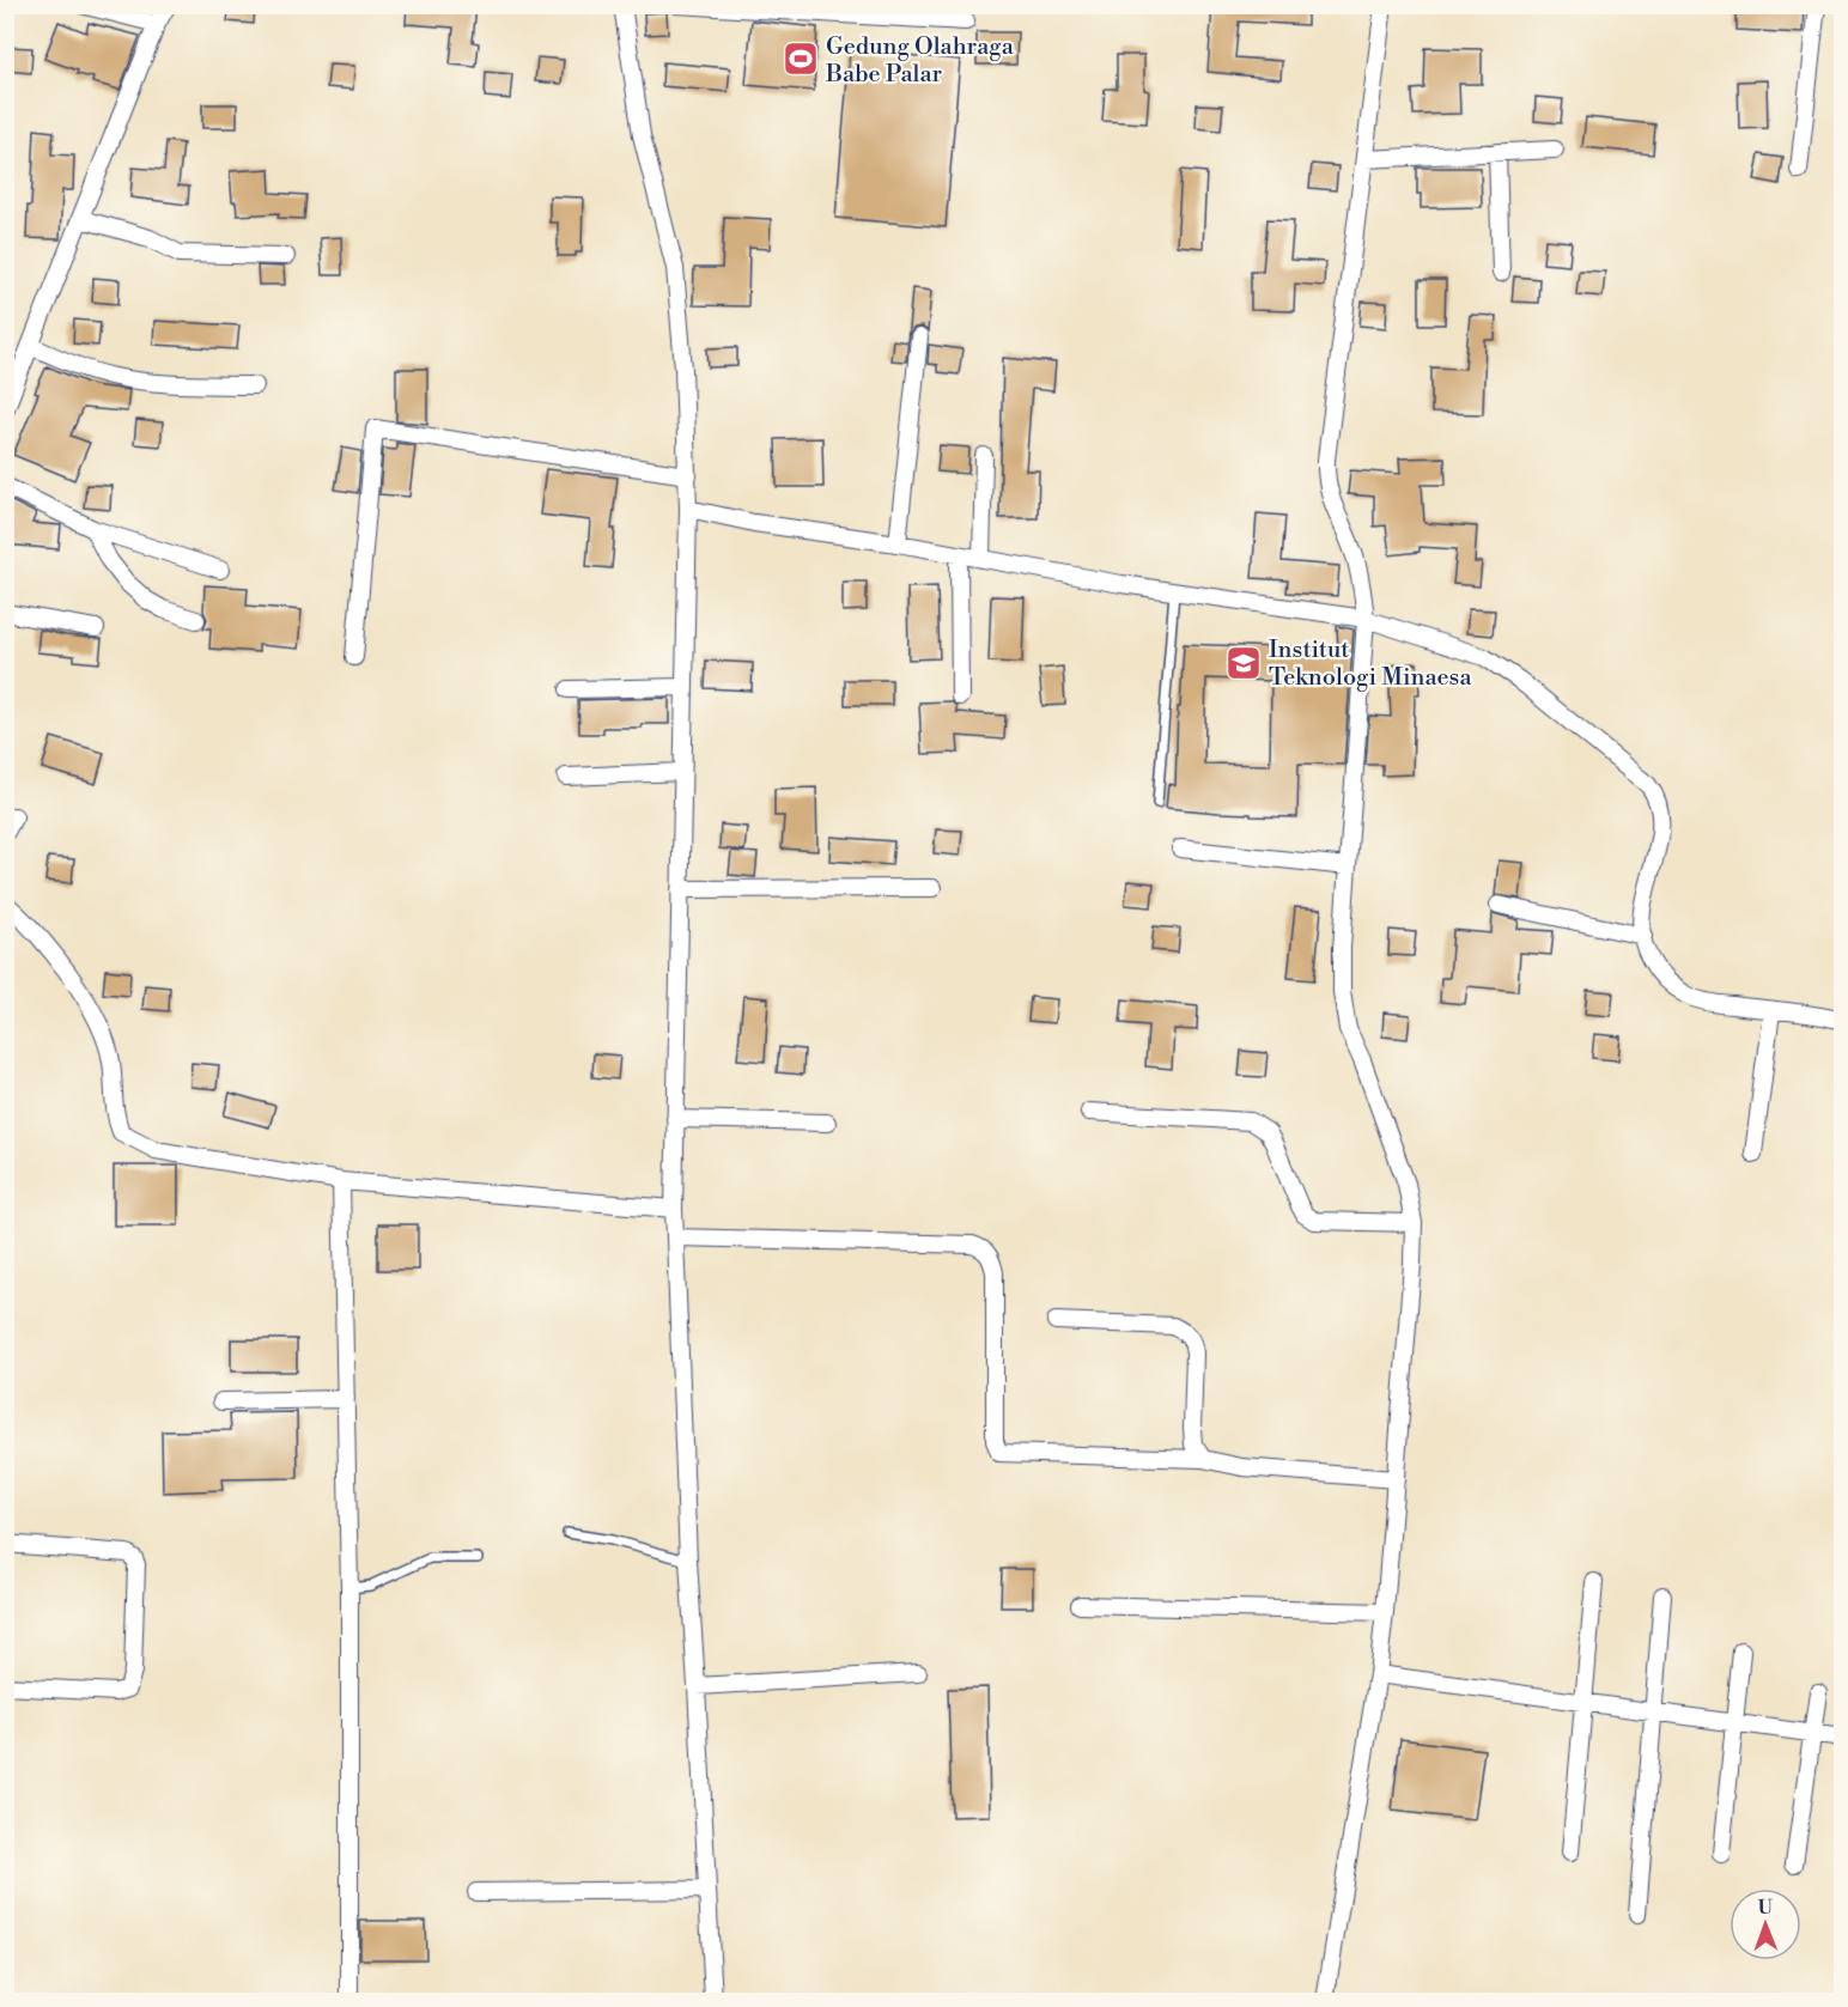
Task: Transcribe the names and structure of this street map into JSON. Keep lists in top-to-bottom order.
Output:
{
  "places": {
    "sports": ["Gedung Olahraga Babe Palar"],
    "school or university": ["Institut Teknologi Minaesa"]
  },
  "north": "top"
}
